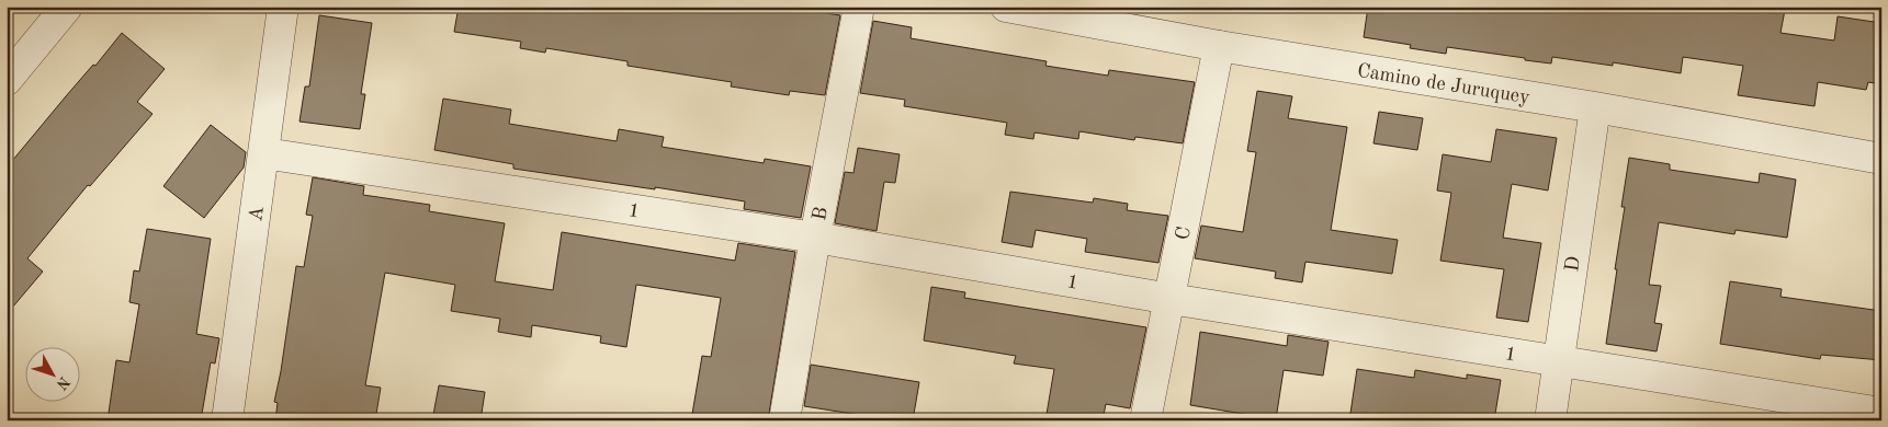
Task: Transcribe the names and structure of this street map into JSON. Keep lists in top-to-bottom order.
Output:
{
  "streets": {
    "street": [
      "Camino de Juruquey",
      "1",
      "A",
      "B",
      "C",
      "D"
    ]
  },
  "crossings": [
    ["Camino de Juruquey", "C"],
    ["Camino de Juruquey", "D"],
    ["1", "A"],
    ["1", "B"],
    ["1", "C"],
    ["1", "D"]
  ],
  "north": "bottom right"
}
